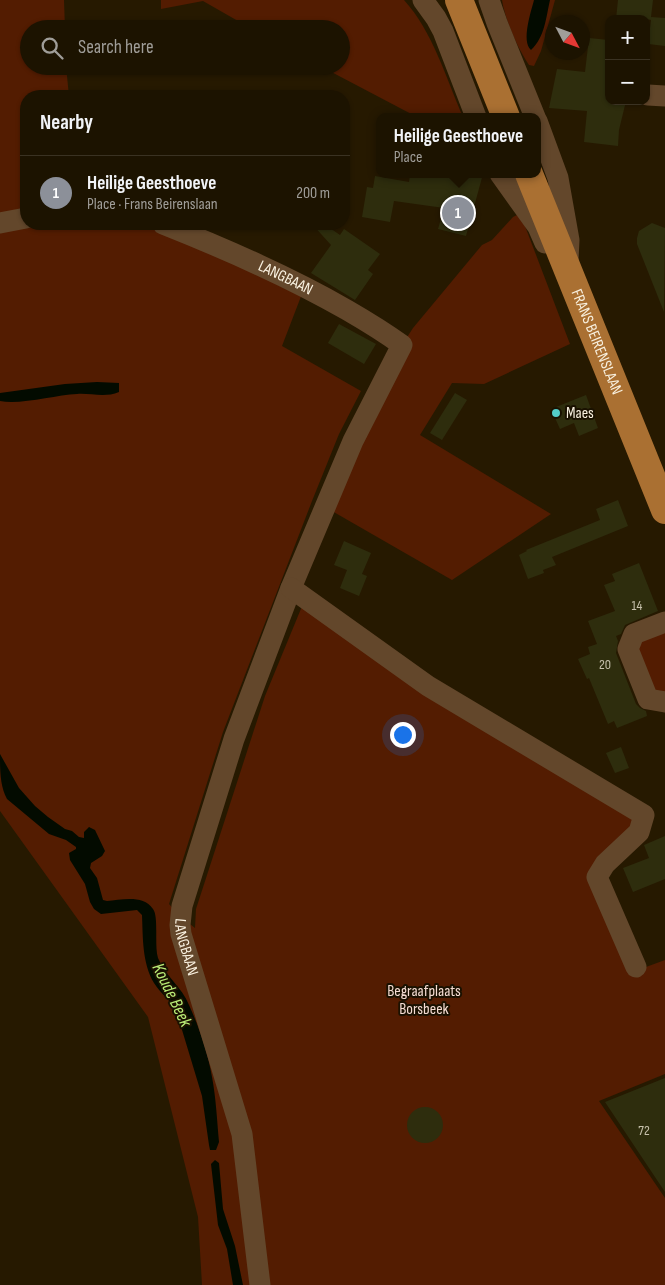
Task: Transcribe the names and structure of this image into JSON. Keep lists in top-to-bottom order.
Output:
{
  "streets": {
    "main road": ["FRANS BEIRENSLAAN"],
    "street": ["LANGBAAN"]
  },
  "water": ["Koude Beek"],
  "parks": ["Begraafplaats Borsbeek"],
  "places": ["Maes"],
  "house_numbers": ["14", "20", "72"],
  "north": "bottom right",
  "page": {
    "map_buttons": ["+", "−"],
    "search": "Search here",
    "heading": "Nearby",
    "popup": ["Heilige Geesthoeve", "Place"],
    "list": [
      {
        "mark": "1",
        "name": "Heilige Geesthoeve",
        "note": "Place · Frans Beirenslaan",
        "value": "200 m"
      }
    ],
    "pins": "1"
  }
}
